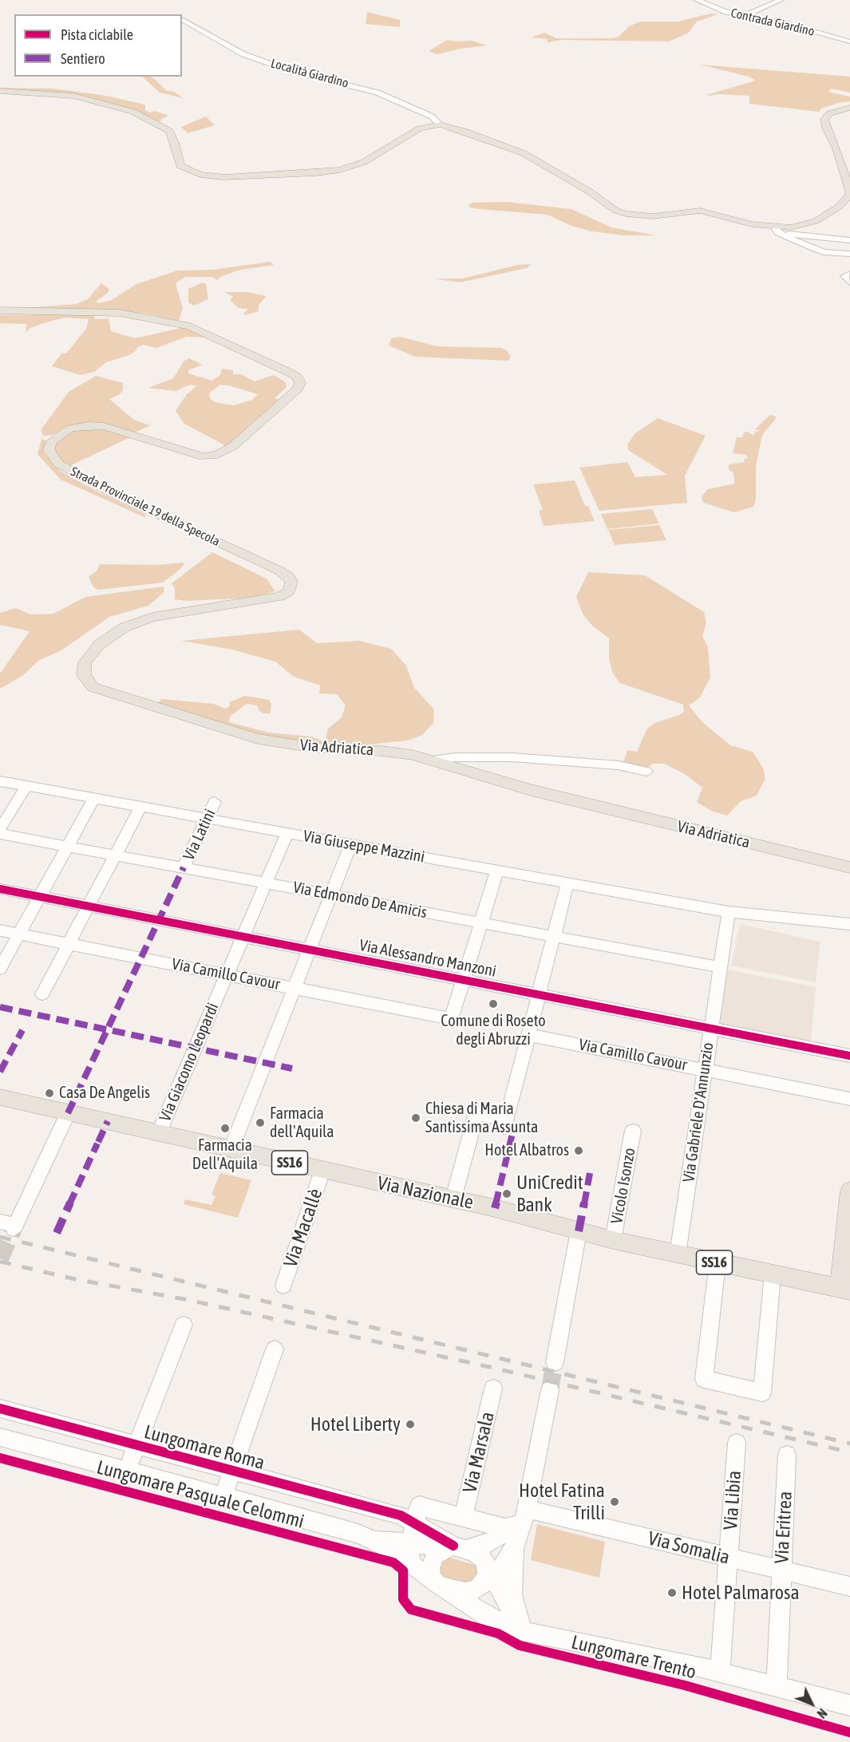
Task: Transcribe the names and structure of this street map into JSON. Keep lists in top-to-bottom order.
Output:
{
  "streets": {
    "main road": [
      "Strada Provinciale 19 della Specola",
      "Via Adriatica",
      "SS16",
      "Via Nazionale"
    ],
    "street": [
      "Contrada Giardino",
      "Località Giardino",
      "Via Latini",
      "Via Giuseppe Mazzini",
      "Via Edmondo De Amicis",
      "Via Alessandro Manzoni",
      "Via Camillo Cavour",
      "Via Giacomo Leopardi",
      "Via Gabriele D'Annunzio",
      "Vicolo Isonzo",
      "Via Macallè",
      "Lungomare Roma",
      "Via Marsala",
      "Lungomare Pasquale Celommi",
      "Via Libia",
      "Via Eritrea",
      "Via Somalia",
      "Lungomare Trento"
    ]
  },
  "crossings": [
    ["Strada Provinciale 19 della Specola", "Via Adriatica"],
    ["Via Latini", "Via Giuseppe Mazzini"],
    ["Via Latini", "Via Edmondo De Amicis"],
    ["Via Giuseppe Mazzini", "Via Giacomo Leopardi"],
    ["Via Giuseppe Mazzini", "Via Gabriele D'Annunzio"],
    ["Via Edmondo De Amicis", "Via Giacomo Leopardi"],
    ["Via Edmondo De Amicis", "Via Gabriele D'Annunzio"],
    ["Via Alessandro Manzoni", "Via Camillo Cavour"],
    ["Via Alessandro Manzoni", "Via Giacomo Leopardi"],
    ["Via Alessandro Manzoni", "Via Gabriele D'Annunzio"],
    ["Via Camillo Cavour", "Via Giacomo Leopardi"],
    ["Via Camillo Cavour", "Via Gabriele D'Annunzio"],
    ["Via Giacomo Leopardi", "Via Nazionale"],
    ["Via Gabriele D'Annunzio", "Via Nazionale"],
    ["Vicolo Isonzo", "Via Nazionale"],
    ["Via Nazionale", "Via Macallè"],
    ["Lungomare Pasquale Celommi", "Lungomare Trento"],
    ["Via Libia", "Via Somalia"],
    ["Via Libia", "Lungomare Trento"],
    ["Via Eritrea", "Via Somalia"],
    ["Via Eritrea", "Lungomare Trento"]
  ],
  "places": [
    "Comune di Roseto degli Abruzzi",
    "Casa De Angelis",
    "Chiesa di Maria Santissima Assunta",
    "Farmacia dell'Aquila",
    "Farmacia Dell'Aquila",
    "Hotel Albatros",
    "UniCredit Bank",
    "Hotel Liberty",
    "Hotel Fatina Trilli",
    "Hotel Palmarosa"
  ],
  "legend": ["Pista ciclabile", "Sentiero"],
  "north": "bottom right"
}
